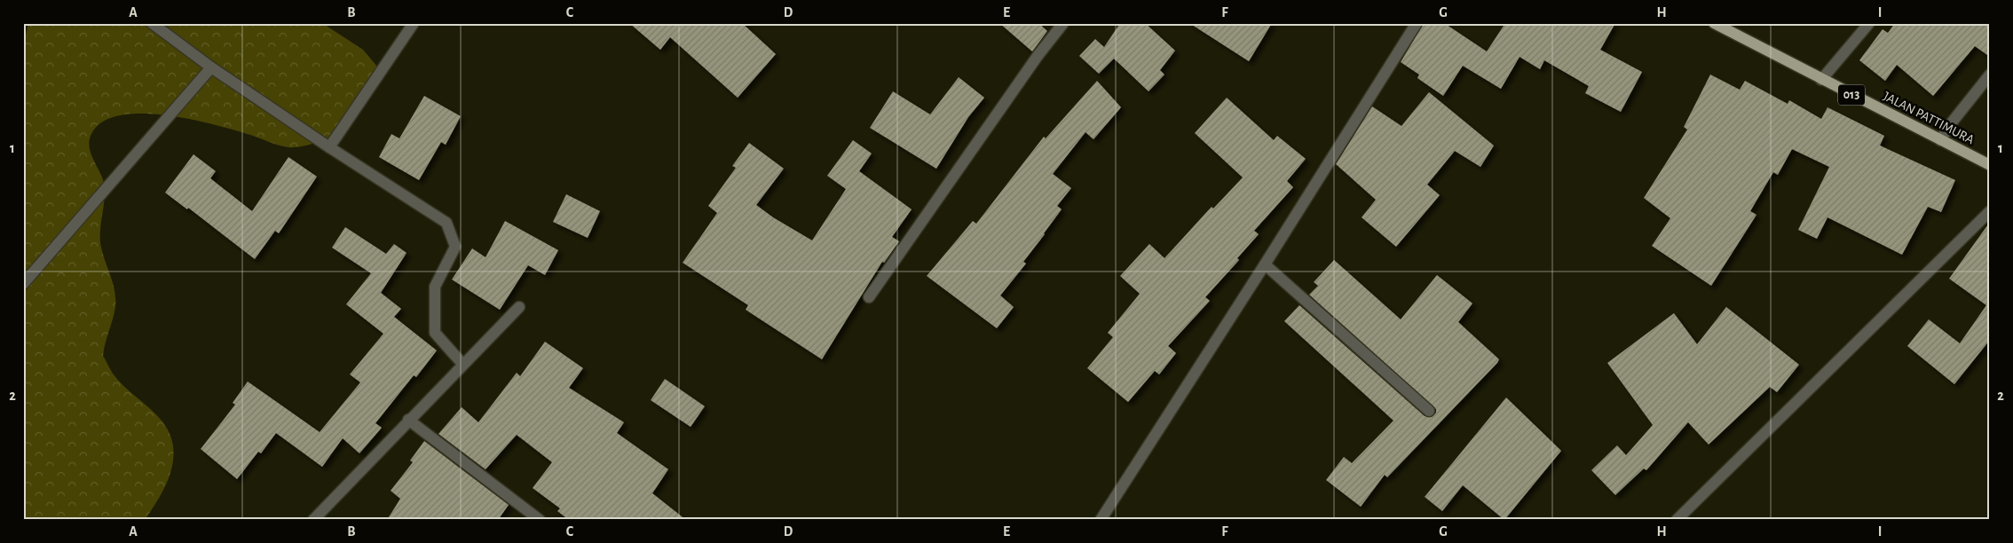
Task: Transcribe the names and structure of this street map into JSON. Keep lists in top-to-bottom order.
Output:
{
  "streets": {
    "main road": ["013", "JALAN PATTIMURA"]
  },
  "grid": {
    "columns": [
      "A",
      "B",
      "C",
      "D",
      "E",
      "F",
      "G",
      "H",
      "I"
    ],
    "rows": ["1", "2"]
  }
}
